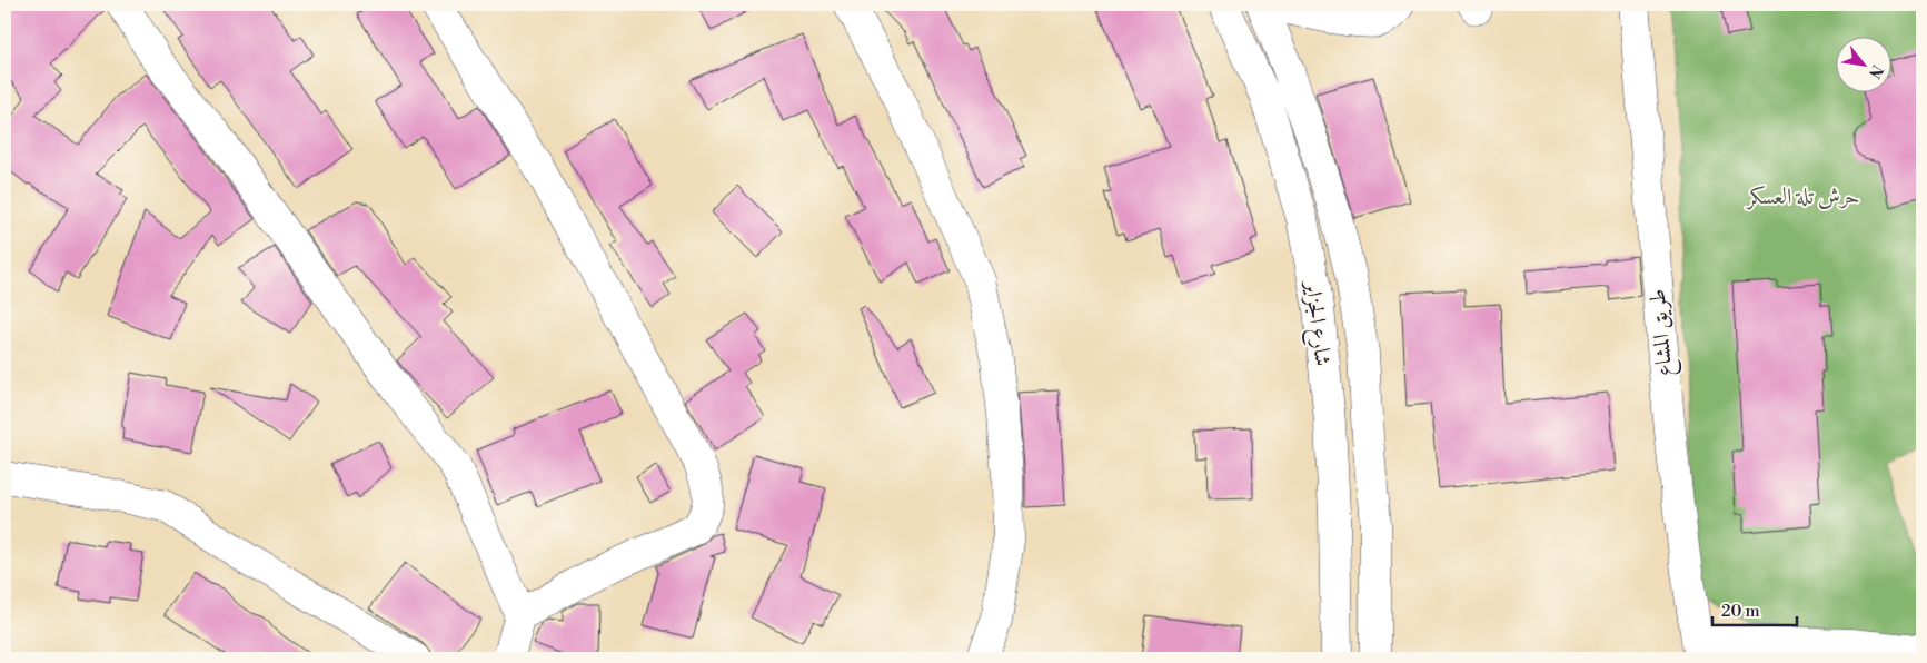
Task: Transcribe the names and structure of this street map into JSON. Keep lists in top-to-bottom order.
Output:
{
  "streets": {
    "street": ["شارع الجزاير", "طريق المشاع"]
  },
  "parks": ["حرش تلة العسكر"],
  "scale_bar": "20 m",
  "north": "bottom right"
}
